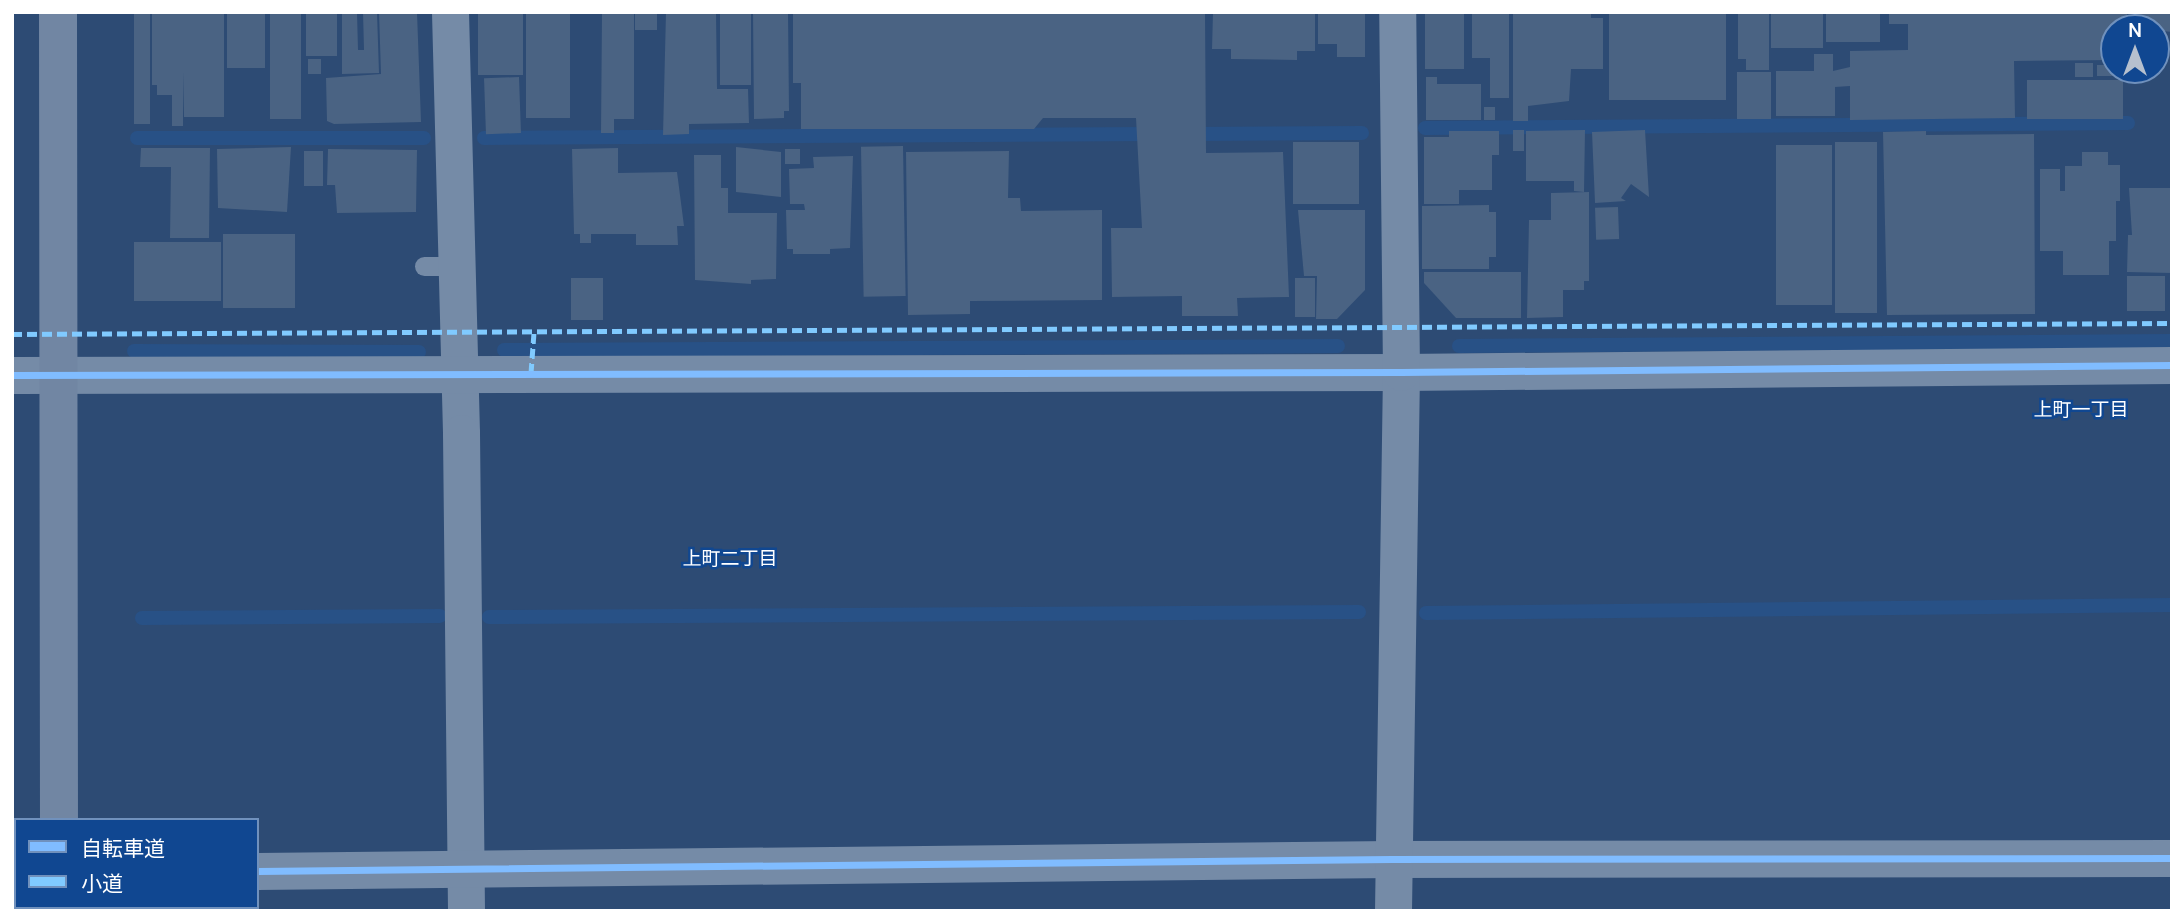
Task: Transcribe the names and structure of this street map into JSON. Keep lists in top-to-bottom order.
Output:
{
  "districts": ["上町一丁目", "上町二丁目"],
  "legend": ["自転車道", "小道"],
  "north": "top"
}
